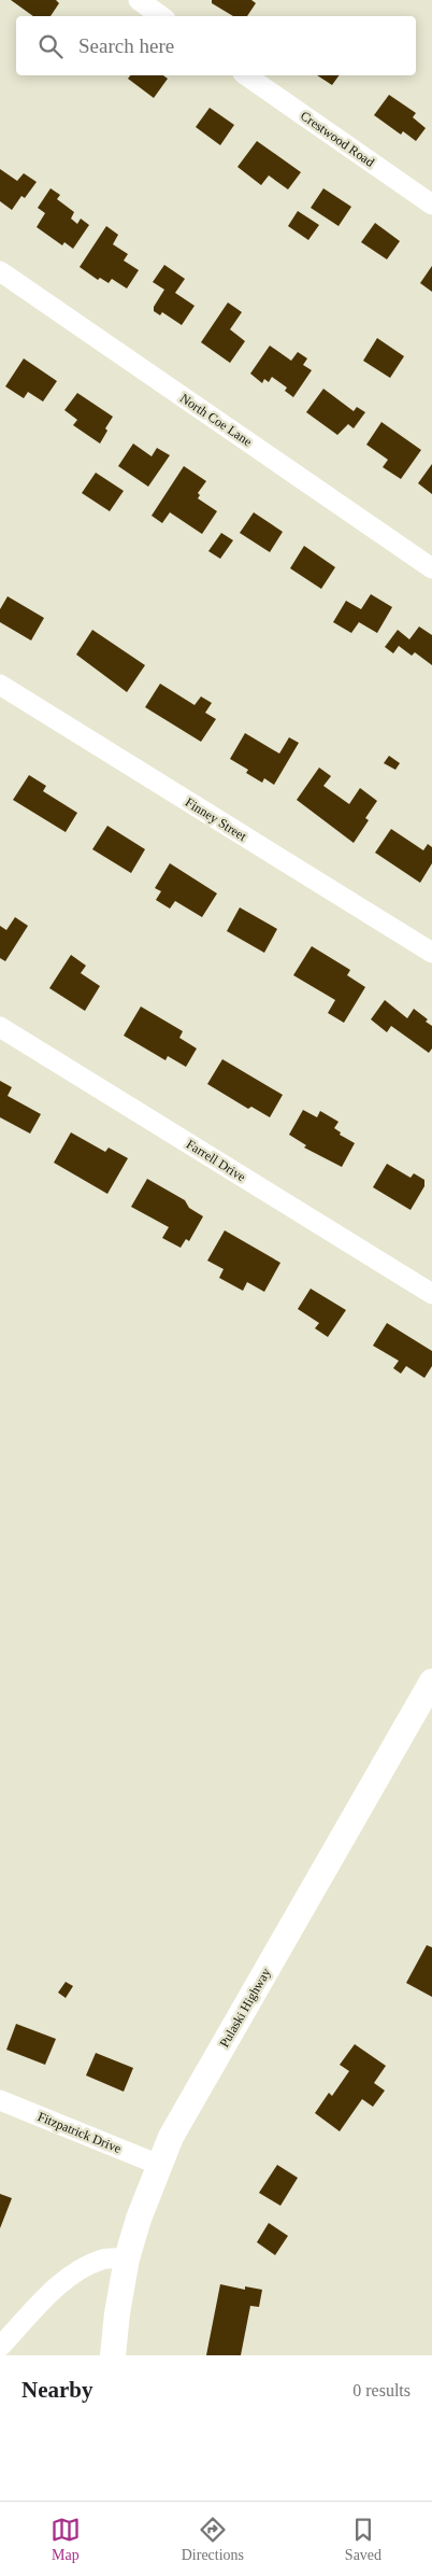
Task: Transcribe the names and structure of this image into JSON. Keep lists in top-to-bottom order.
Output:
{
  "streets": {
    "main road": ["Pulaski Highway"],
    "street": [
      "Crestwood Road",
      "North Coe Lane",
      "Finney Street",
      "Farrell Drive",
      "Fitzpatrick Drive"
    ]
  },
  "crossings": [
    ["Pulaski Highway", "Fitzpatrick Drive"]
  ],
  "page": {
    "search": "Search here",
    "heading": ["Nearby", "0 results"],
    "nav": ["Map", "Directions", "Saved"]
  }
}
